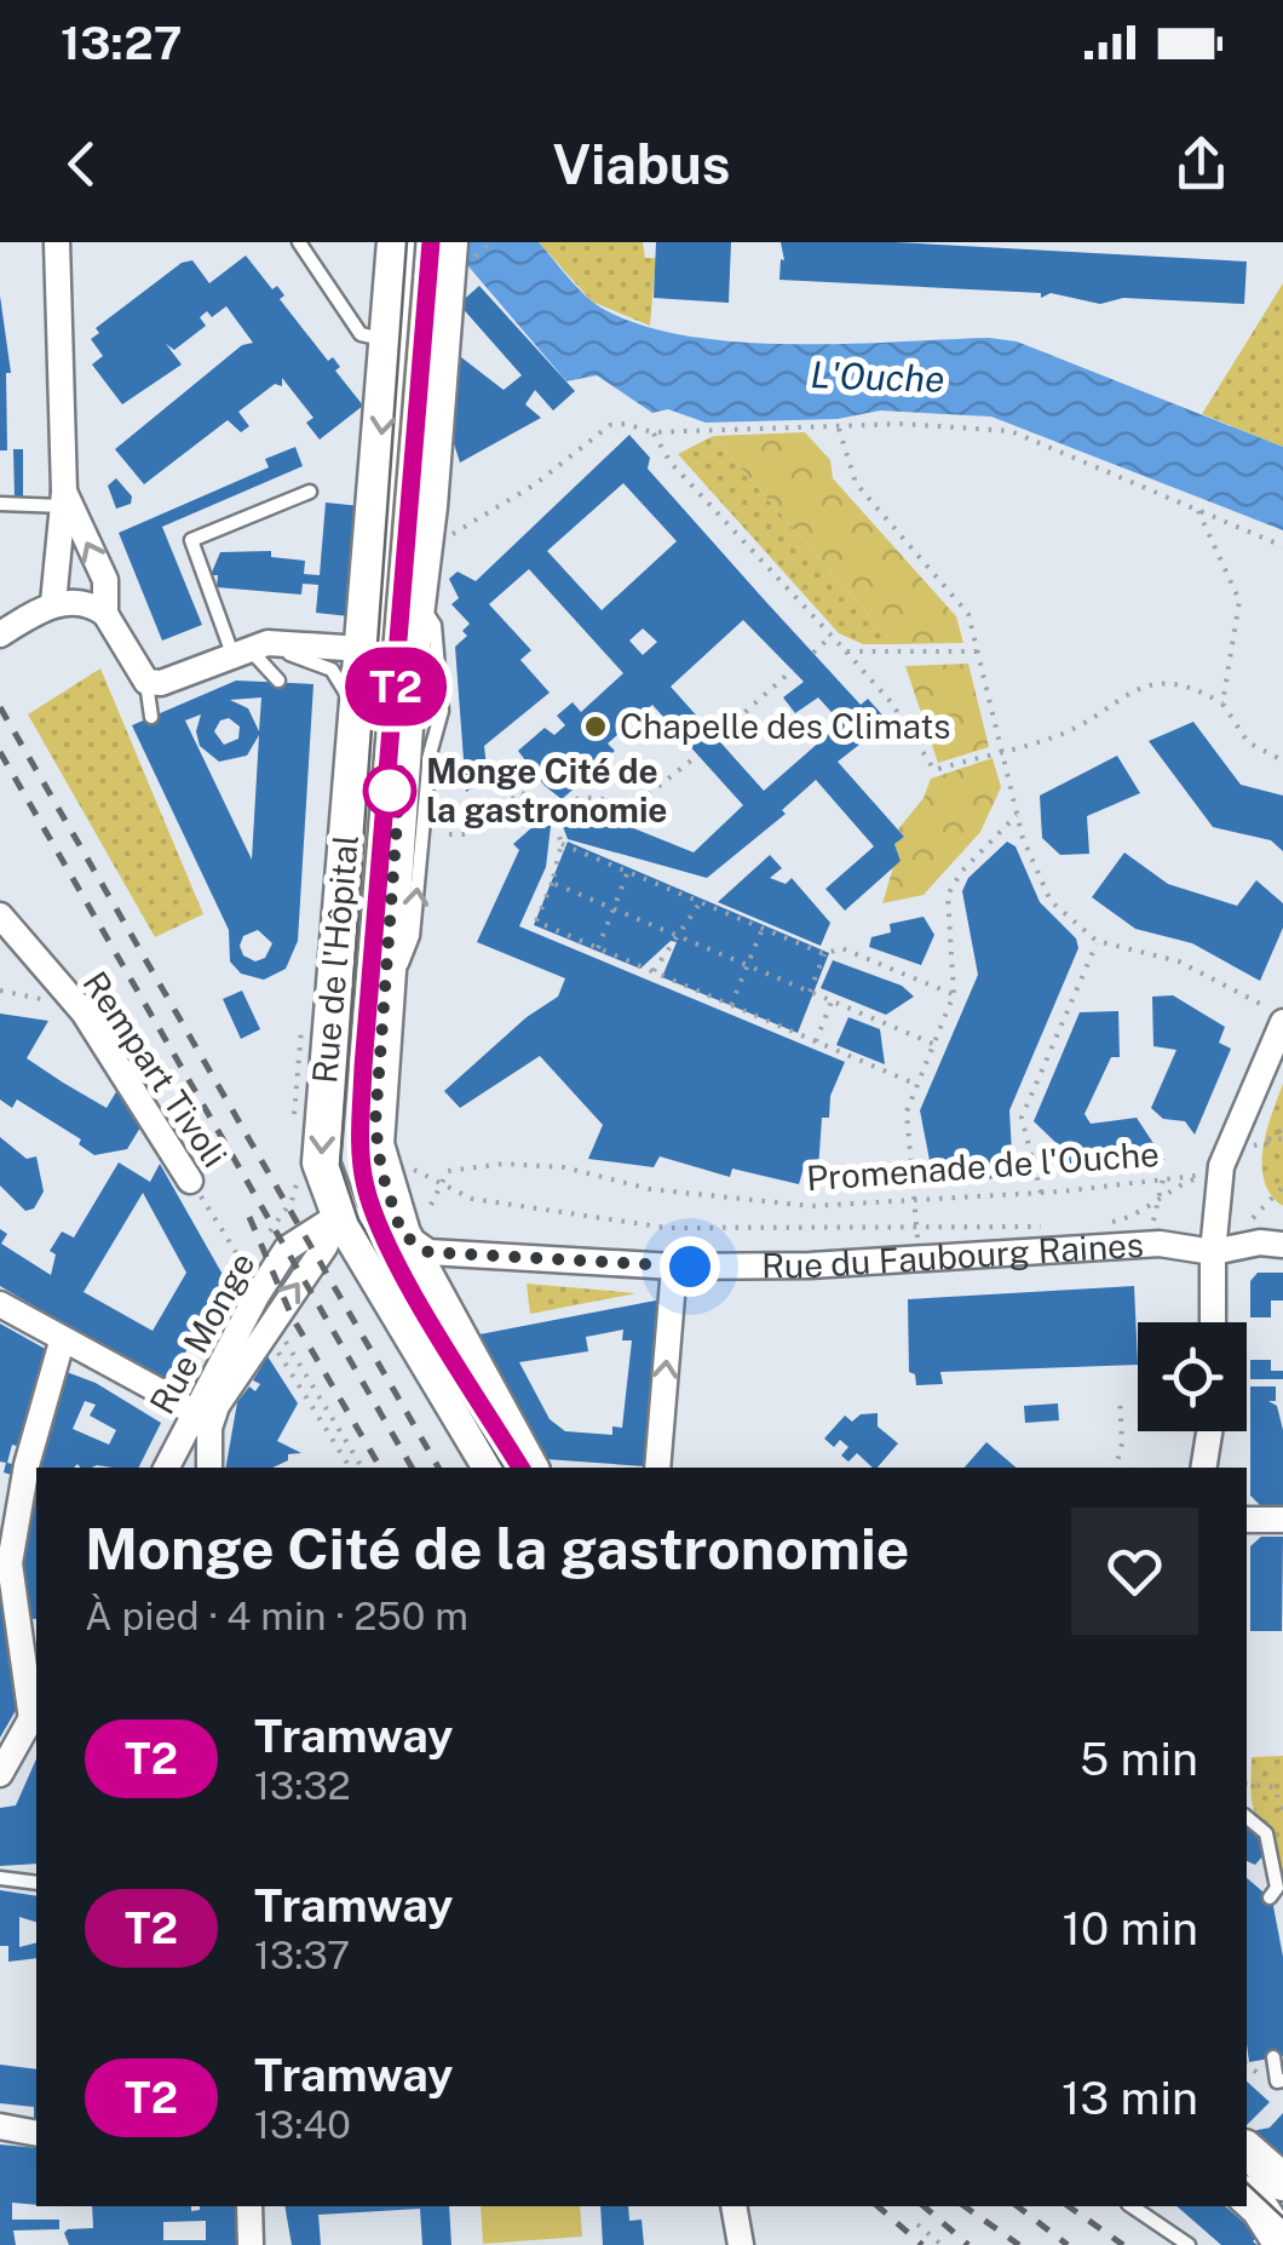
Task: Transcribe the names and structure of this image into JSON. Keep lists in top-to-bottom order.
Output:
{
  "streets": {
    "main road": ["Rue de l'Hôpital", "Rue du Faubourg Raines"],
    "street": ["Rempart Tivoli", "Rue Monge"],
    "path": ["Promenade de l'Ouche"]
  },
  "crossings": [
    ["Rue de l'Hôpital", "Rue du Faubourg Raines"],
    ["Rue de l'Hôpital", "Rue Monge"],
    ["Rue du Faubourg Raines", "Rue Monge"]
  ],
  "water": ["L'Ouche"],
  "places": ["Chapelle des Climats", "Monge Cité de la gastronomie"],
  "lines": ["tram line T2"],
  "page": {
    "status": "13:27",
    "header": "Viabus",
    "on_map": "T2",
    "heading": ["Monge Cité de la gastronomie", "À pied · 4 min · 250 m"],
    "list": [
      {
        "mark": "T2",
        "name": "Tramway",
        "note": "13:32",
        "value": "5 min"
      },
      {
        "mark": "T2",
        "name": "Tramway",
        "note": "13:37",
        "value": "10 min"
      },
      {
        "mark": "T2",
        "name": "Tramway",
        "note": "13:40",
        "value": "13 min"
      }
    ]
  }
}
